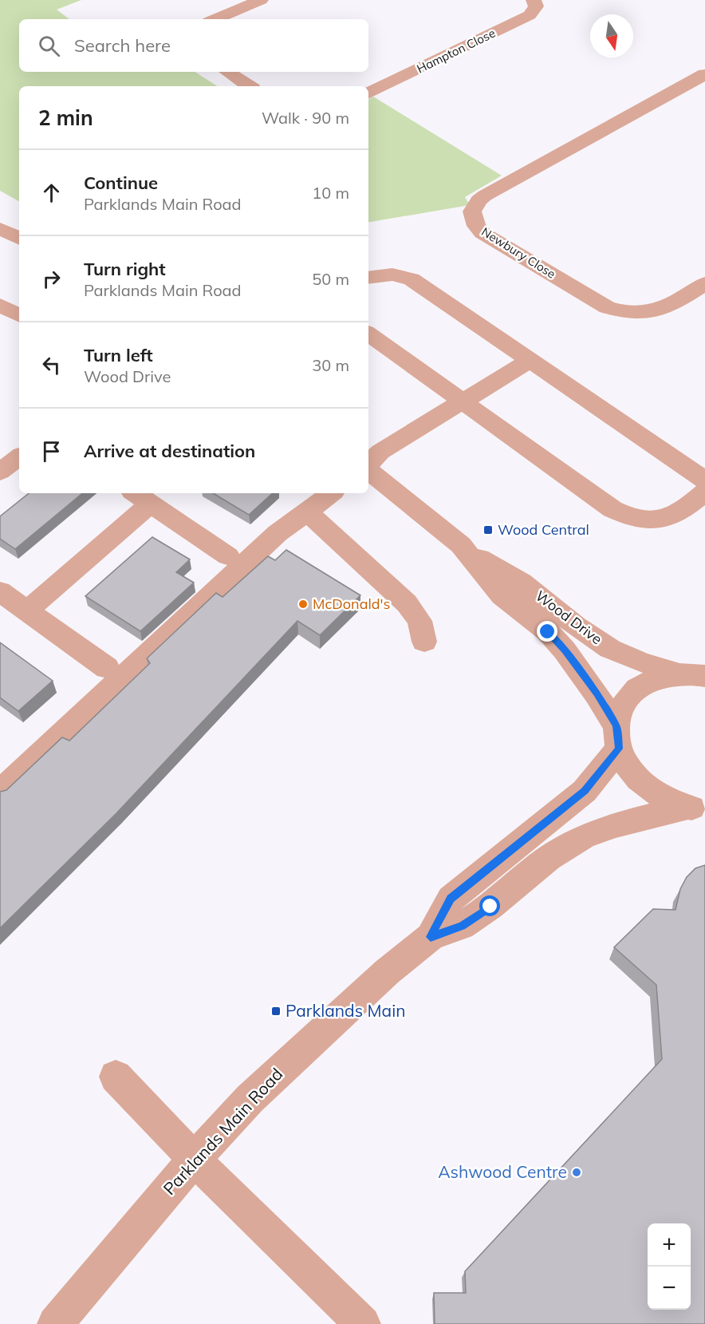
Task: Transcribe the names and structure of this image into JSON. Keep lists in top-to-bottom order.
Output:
{
  "streets": {
    "street": [
      "Hampton Close",
      "Newbury Close",
      "Wood Drive",
      "Parklands Main Road"
    ]
  },
  "crossings": [
    ["Wood Drive", "Parklands Main Road"]
  ],
  "places": {
    "transit": ["Wood Central", "Parklands Main"],
    "other": ["McDonald's", "Ashwood Centre"]
  },
  "north": "bottom",
  "page": {
    "search": "Search here",
    "heading": ["2 min", "Walk · 90 m"],
    "list": [
      ["Continue", "Parklands Main Road", "10 m"],
      ["Turn right", "Parklands Main Road", "50 m"],
      ["Turn left", "Wood Drive", "30 m"],
      "Arrive at destination"
    ],
    "map_buttons": ["+", "−"]
  }
}
